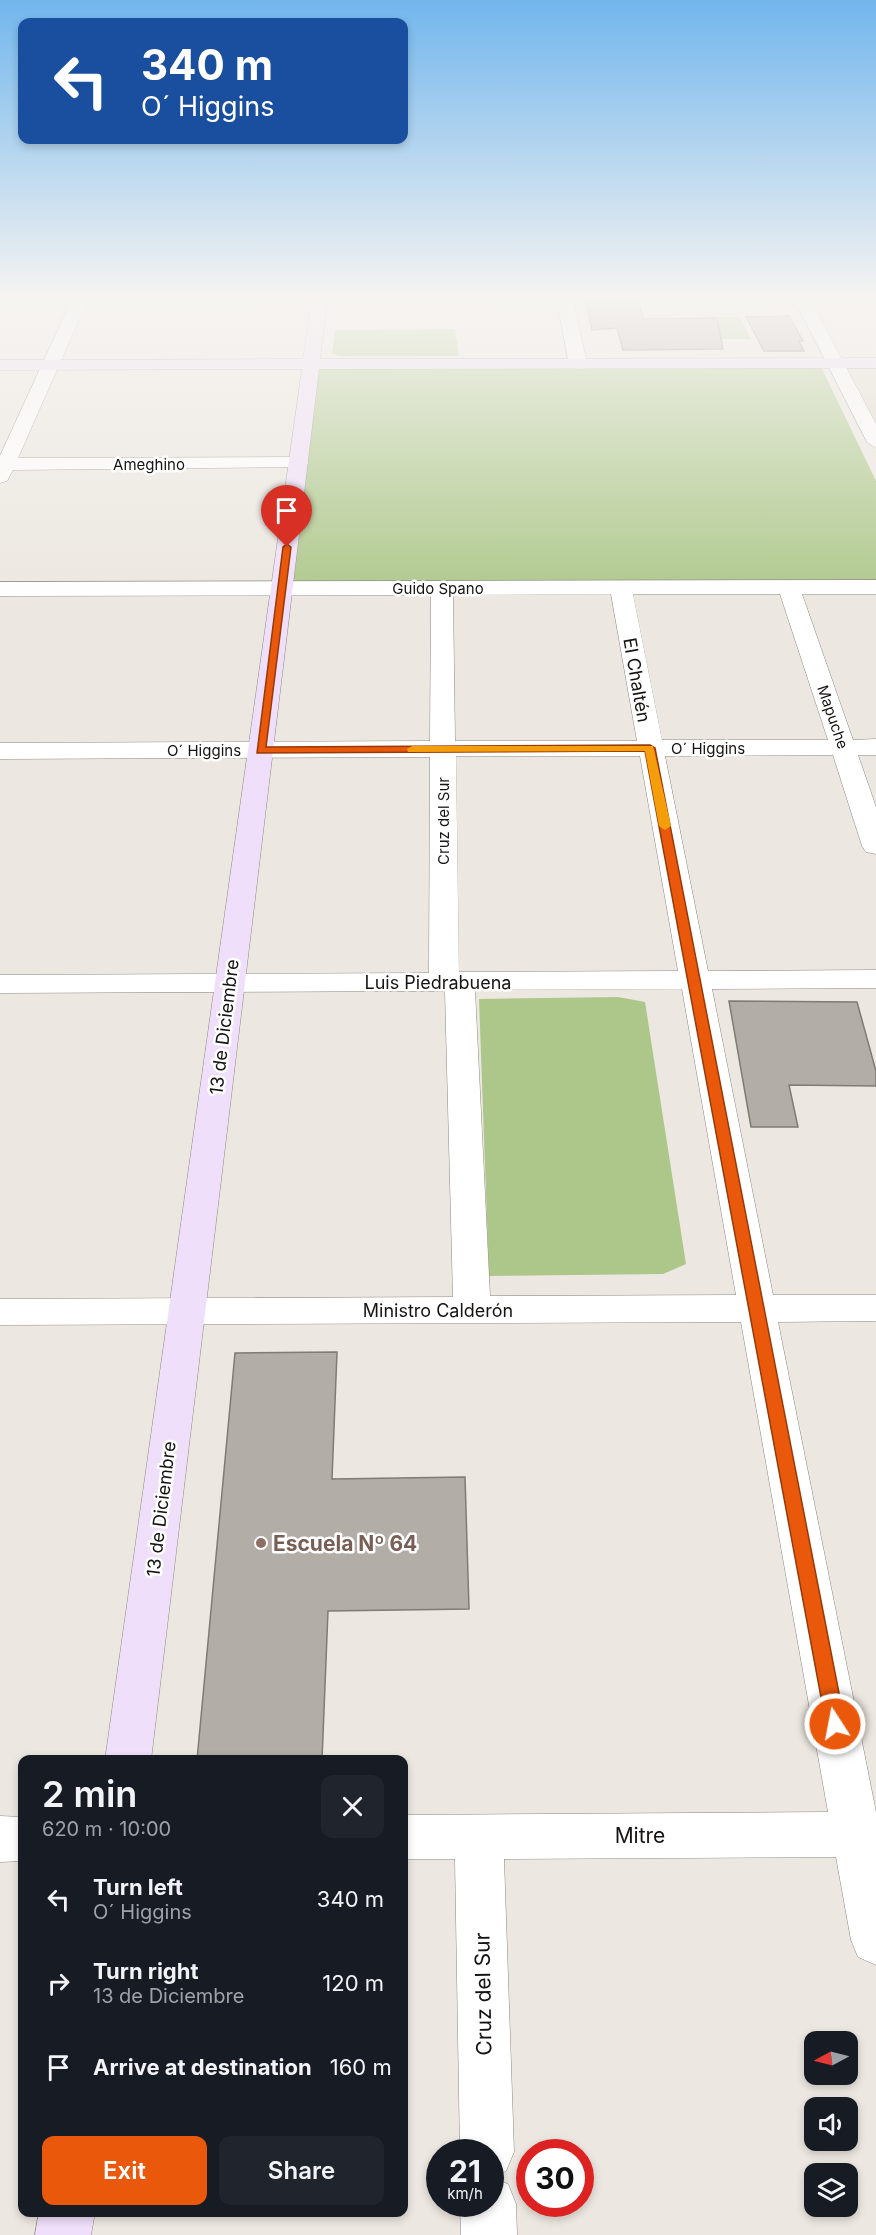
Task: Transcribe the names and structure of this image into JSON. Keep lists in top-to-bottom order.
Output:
{
  "streets": {
    "street": [
      "Ameghino",
      "Guido Spano",
      "El Chaltén",
      "Mapuche",
      "O´ Higgins",
      "Cruz del Sur",
      "Luis Piedrabuena",
      "13 de Diciembre",
      "Ministro Calderón",
      "Mitre"
    ]
  },
  "crossings": [
    ["Ameghino", "13 de Diciembre"],
    ["Guido Spano", "El Chaltén"],
    ["Guido Spano", "Mapuche"],
    ["Guido Spano", "Cruz del Sur"],
    ["Guido Spano", "13 de Diciembre"],
    ["El Chaltén", "O´ Higgins"],
    ["El Chaltén", "Luis Piedrabuena"],
    ["El Chaltén", "Ministro Calderón"],
    ["El Chaltén", "Mitre"],
    ["Mapuche", "O´ Higgins"],
    ["O´ Higgins", "Cruz del Sur"],
    ["O´ Higgins", "13 de Diciembre"],
    ["Cruz del Sur", "Luis Piedrabuena"],
    ["Cruz del Sur", "Ministro Calderón"],
    ["Cruz del Sur", "Mitre"],
    ["Luis Piedrabuena", "13 de Diciembre"],
    ["13 de Diciembre", "Ministro Calderón"]
  ],
  "places": ["Escuela Nº 64"],
  "north": "left",
  "page": {
    "turn": ["340 m", "O´ Higgins"],
    "heading": ["2 min", "620 m · 10:00"],
    "list": [
      {
        "name": "Turn left",
        "note": "O´ Higgins",
        "value": "340 m"
      },
      {
        "name": "Turn right",
        "note": "13 de Diciembre",
        "value": "120 m"
      },
      {
        "name": "Arrive at destination",
        "value": "160 m"
      }
    ],
    "buttons": ["Exit", "Share"],
    "speed": "21 km/h",
    "limit": "30"
  }
}
